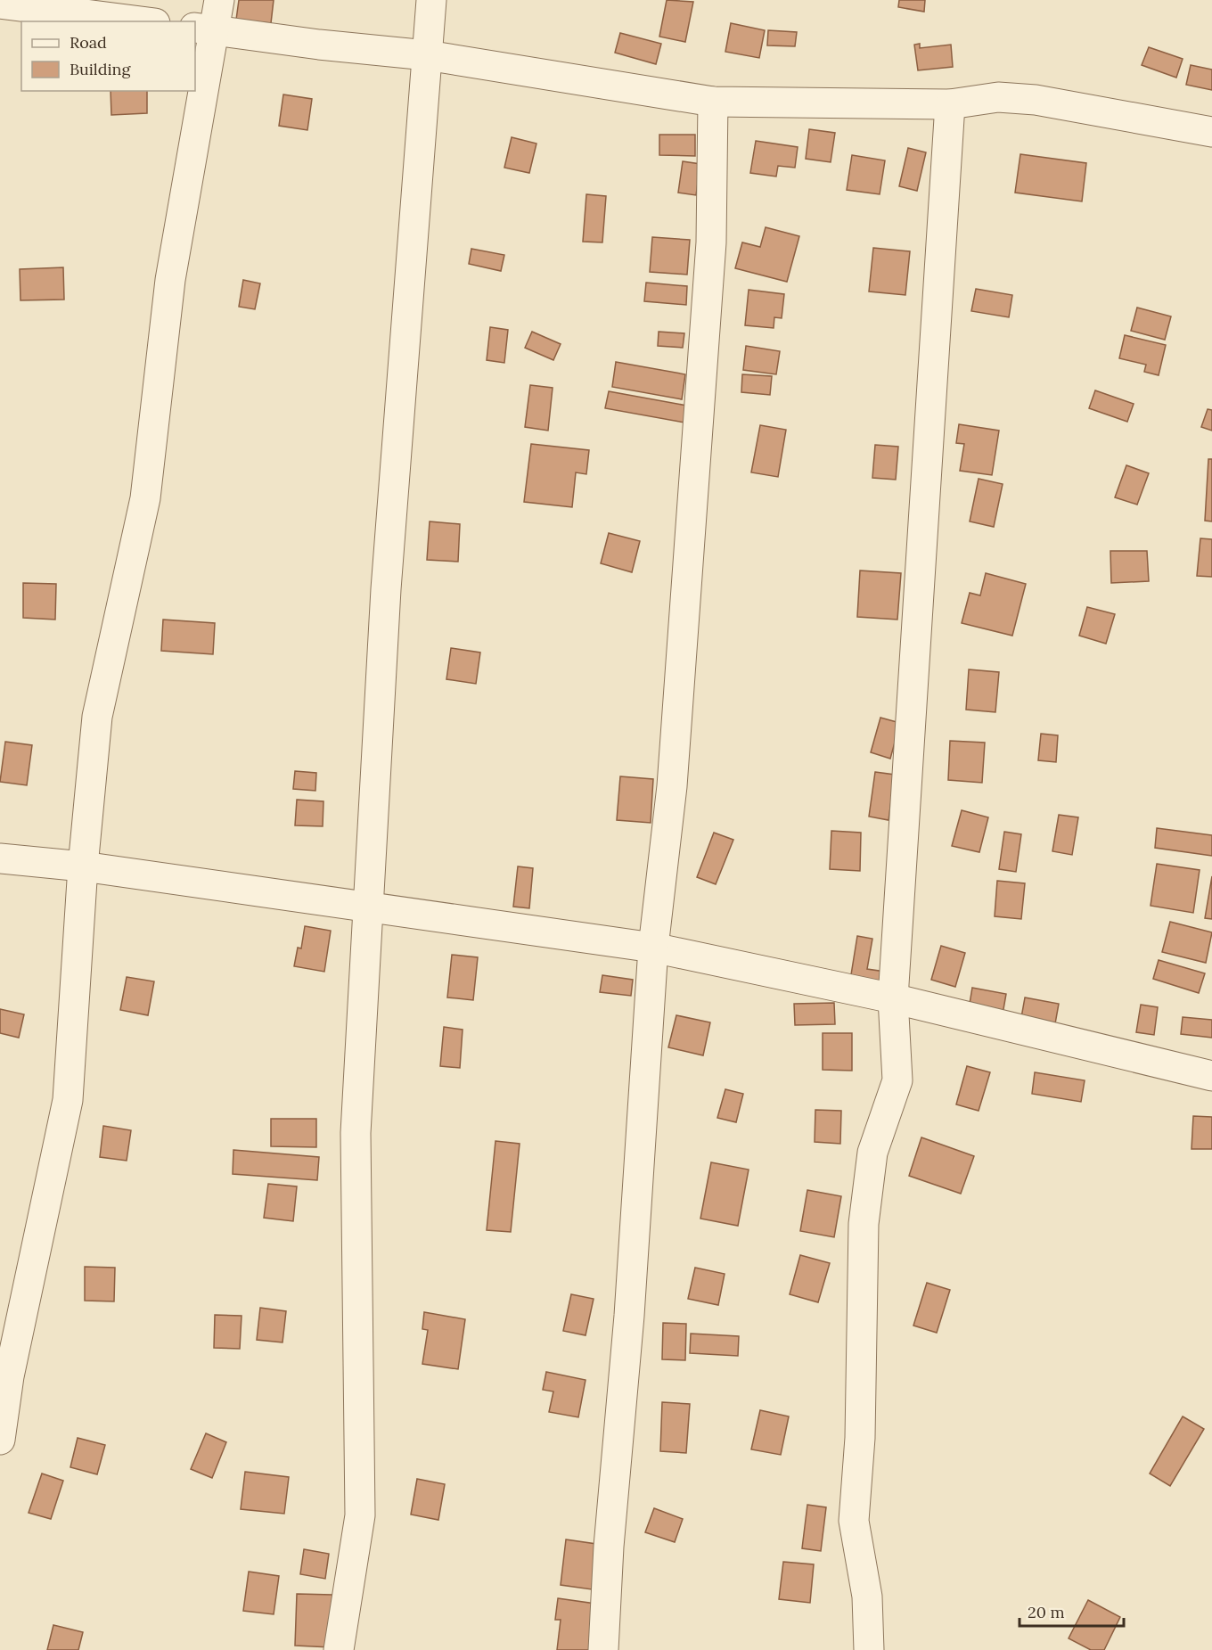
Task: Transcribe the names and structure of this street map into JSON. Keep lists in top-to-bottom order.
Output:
{
  "legend": ["Road", "Building"],
  "scale_bar": "20 m"
}
